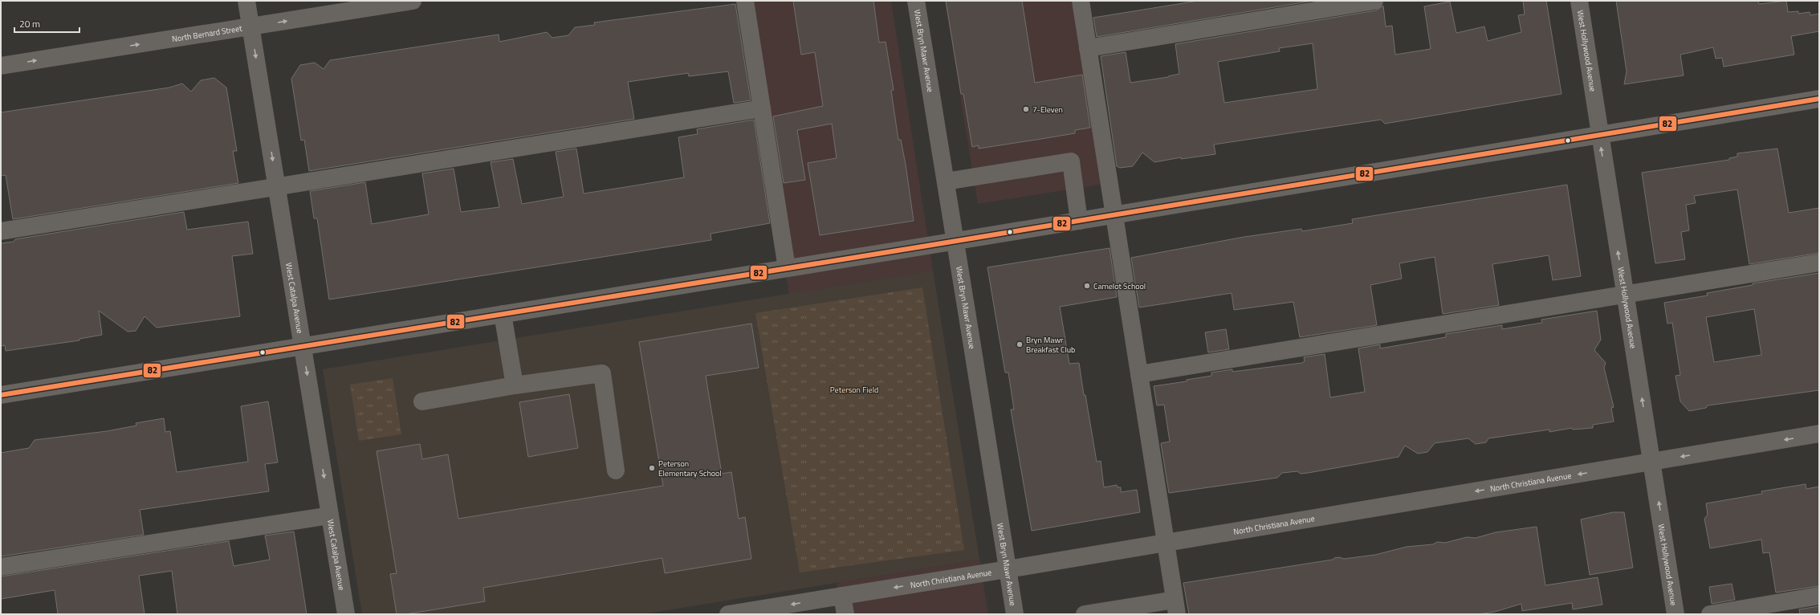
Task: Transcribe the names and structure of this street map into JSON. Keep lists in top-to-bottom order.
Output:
{
  "streets": {
    "street": [
      "North Bernard Street",
      "West Bryn Mawr Avenue",
      "West Hollywood Avenue",
      "West Catalpa Avenue",
      "North Christiana Avenue"
    ]
  },
  "crossings": [
    ["North Bernard Street", "West Catalpa Avenue"],
    ["West Bryn Mawr Avenue", "North Christiana Avenue"],
    ["West Hollywood Avenue", "North Christiana Avenue"]
  ],
  "one_way": [
    "North Bernard Street",
    "West Hollywood Avenue",
    "West Catalpa Avenue",
    "North Christiana Avenue"
  ],
  "parks": ["Peterson Field"],
  "places": [
    "7-Eleven",
    "Camelot School",
    "Bryn Mawr Breakfast Club",
    "Peterson Elementary School"
  ],
  "lines": ["transit line 82"],
  "scale_bar": "20 m"
}
